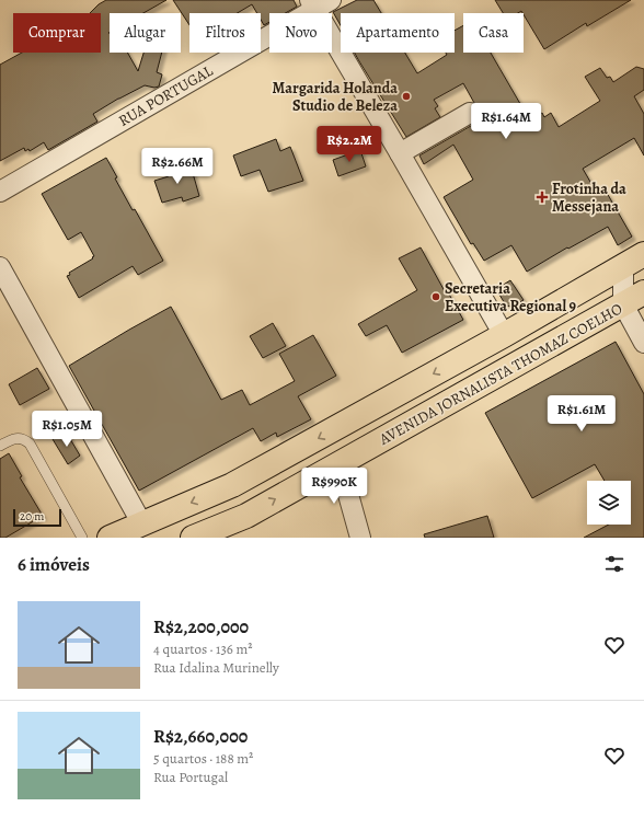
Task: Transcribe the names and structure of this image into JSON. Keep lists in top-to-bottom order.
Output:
{
  "streets": {
    "main road": ["AVENIDA JORNALISTA THOMAZ COELHO"],
    "street": ["RUA PORTUGAL"]
  },
  "places": {
    "other": ["Margarida Holanda Studio de Beleza", "Secretaria Executiva Regional 9"],
    "health": ["Frotinha da Messejana"]
  },
  "scale_bar": "20 m",
  "page": {
    "chip": [
      "Comprar",
      "Alugar",
      "Filtros",
      "Novo",
      "Apartamento",
      "Casa"
    ],
    "price": [
      "R$1.64M",
      "R$2.2M",
      "R$2.66M",
      "R$1.61M",
      "R$1.05M",
      "R$990K"
    ],
    "scale": "20 m",
    "heading": "6 imóveis",
    "list": [
      {
        "name": "R$2,200,000",
        "note": "4 quartos · 136 m² · Rua Idalina Murinelly"
      },
      {
        "name": "R$2,660,000",
        "note": "5 quartos · 188 m² · Rua Portugal"
      }
    ]
  }
}
